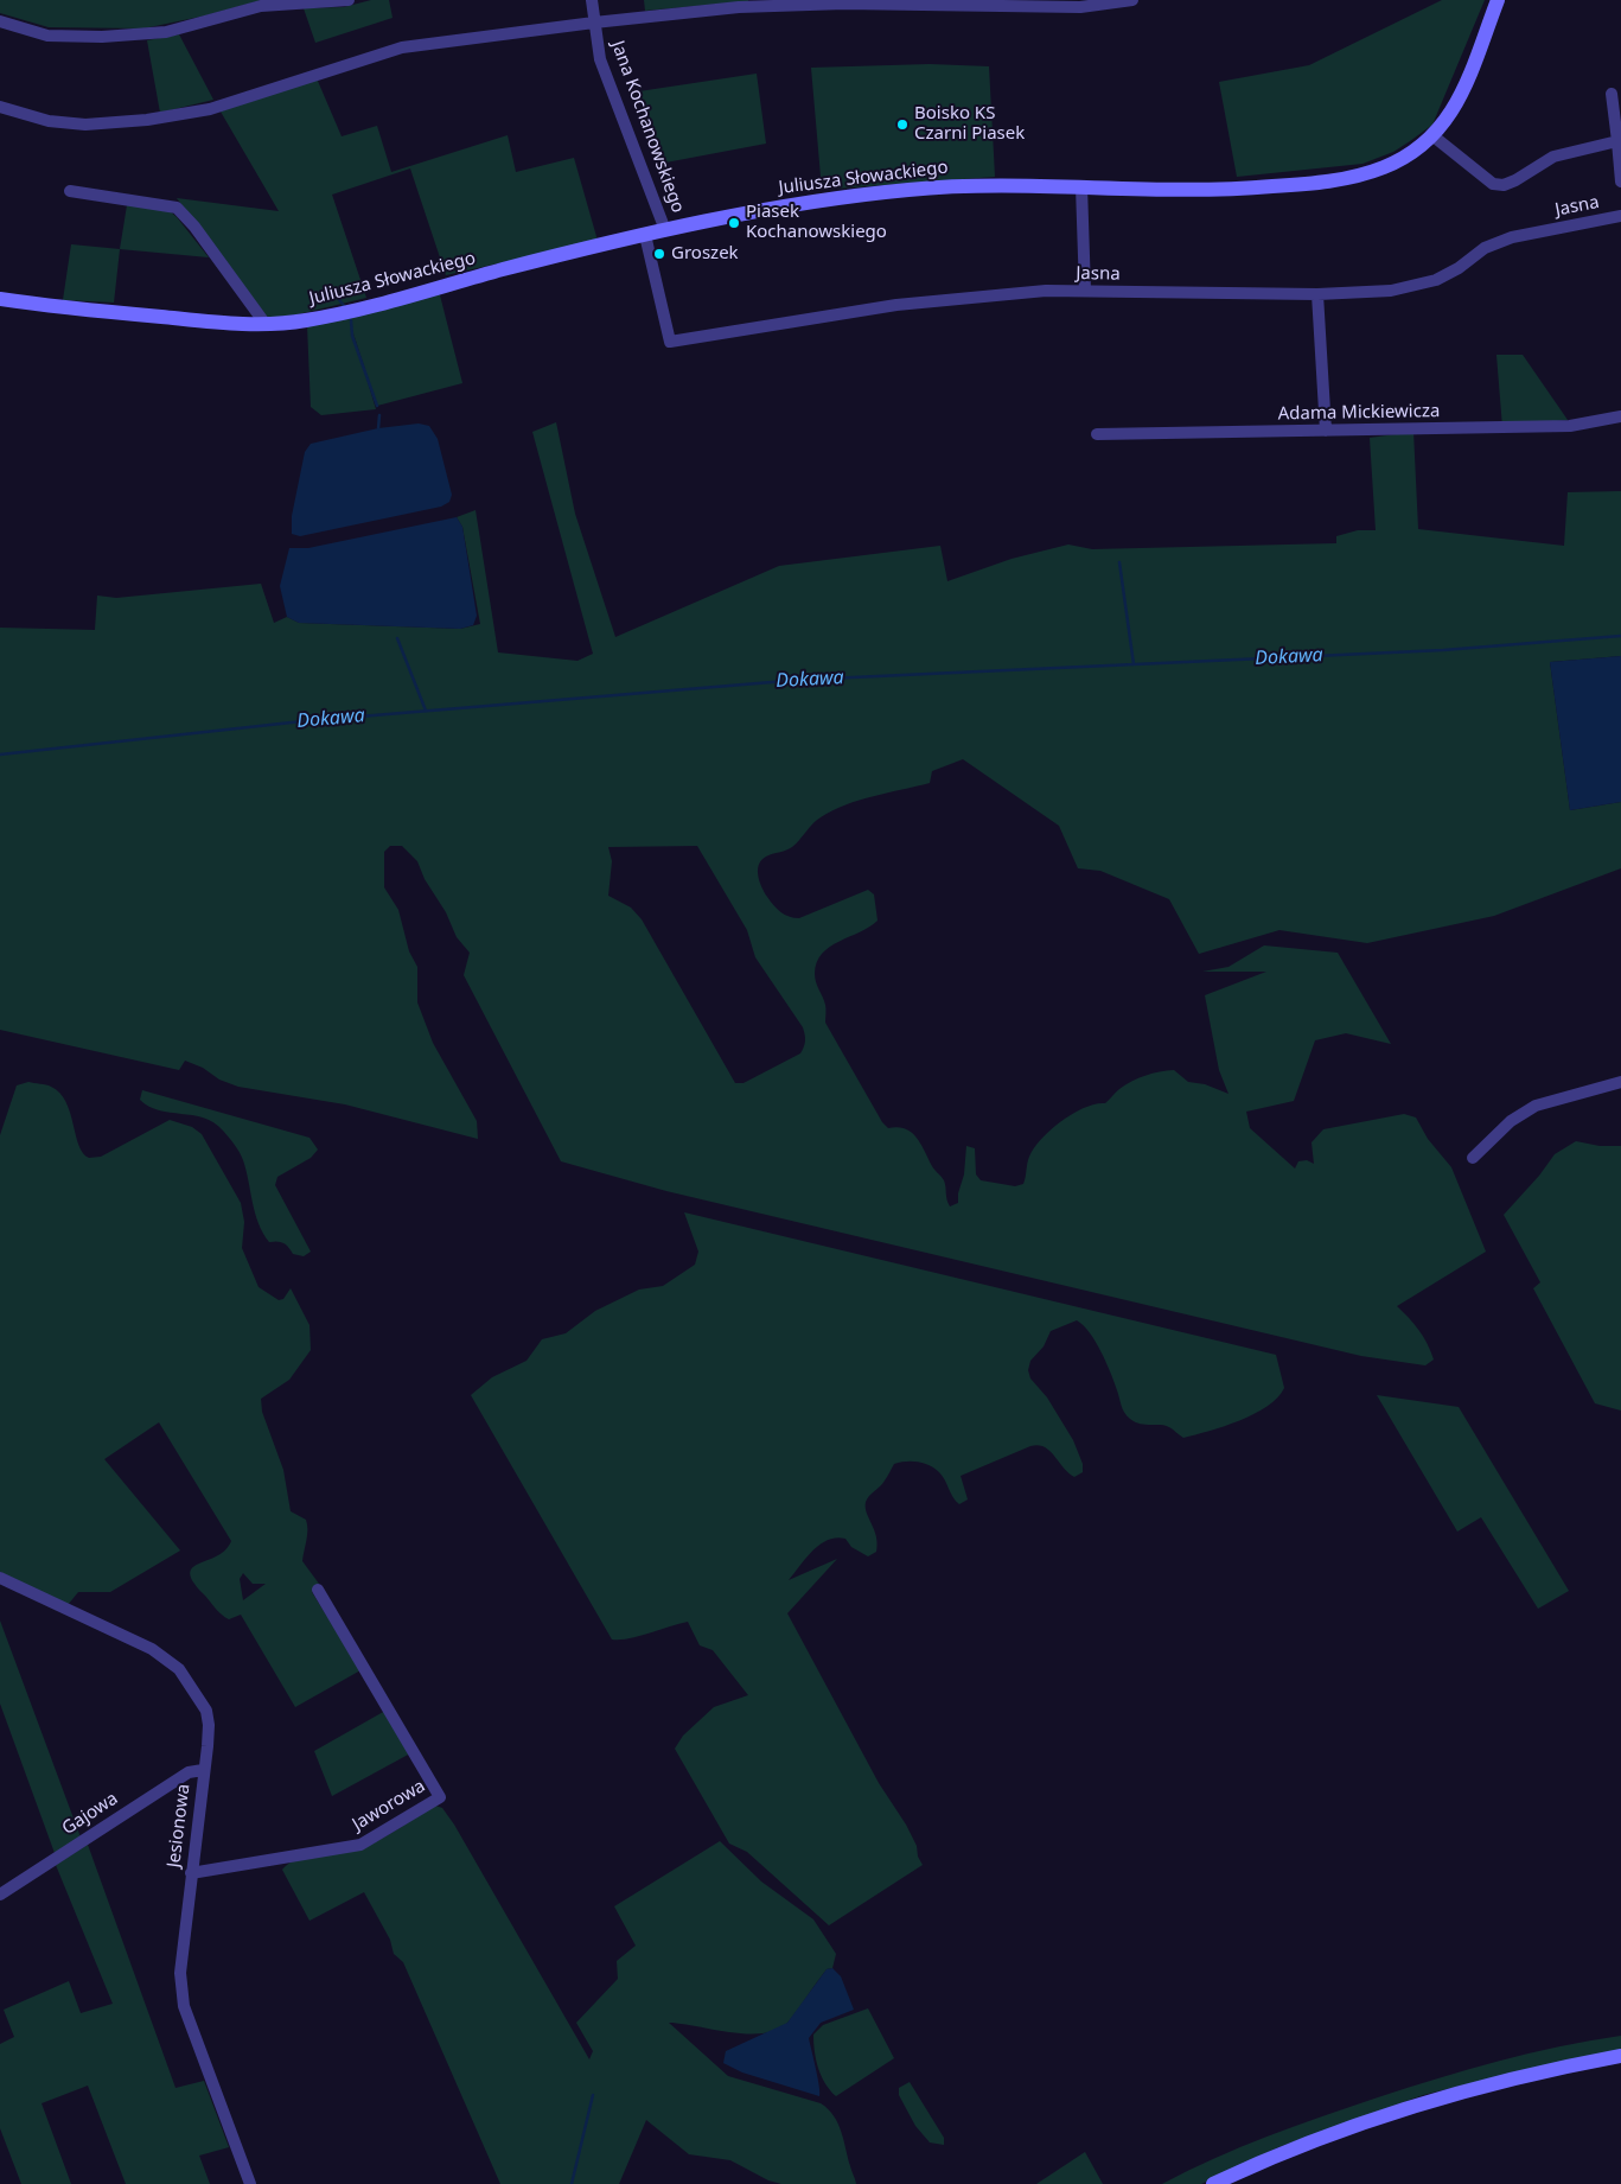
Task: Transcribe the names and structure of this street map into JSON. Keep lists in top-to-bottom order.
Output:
{
  "streets": {
    "street": [
      "Jana Kochanowskiego",
      "Juliusza Słowackiego",
      "Jasna",
      "Adama Mickiewicza",
      "Jaworowa",
      "Gajowa",
      "Jesionowa"
    ]
  },
  "crossings": [
    ["Jana Kochanowskiego", "Juliusza Słowackiego"],
    ["Juliusza Słowackiego", "Jasna"],
    ["Jaworowa", "Jesionowa"],
    ["Gajowa", "Jesionowa"]
  ],
  "water": ["Dokawa"],
  "places": ["Boisko KS Czarni Piasek", "Piasek Kochanowskiego", "Groszek"]
}
